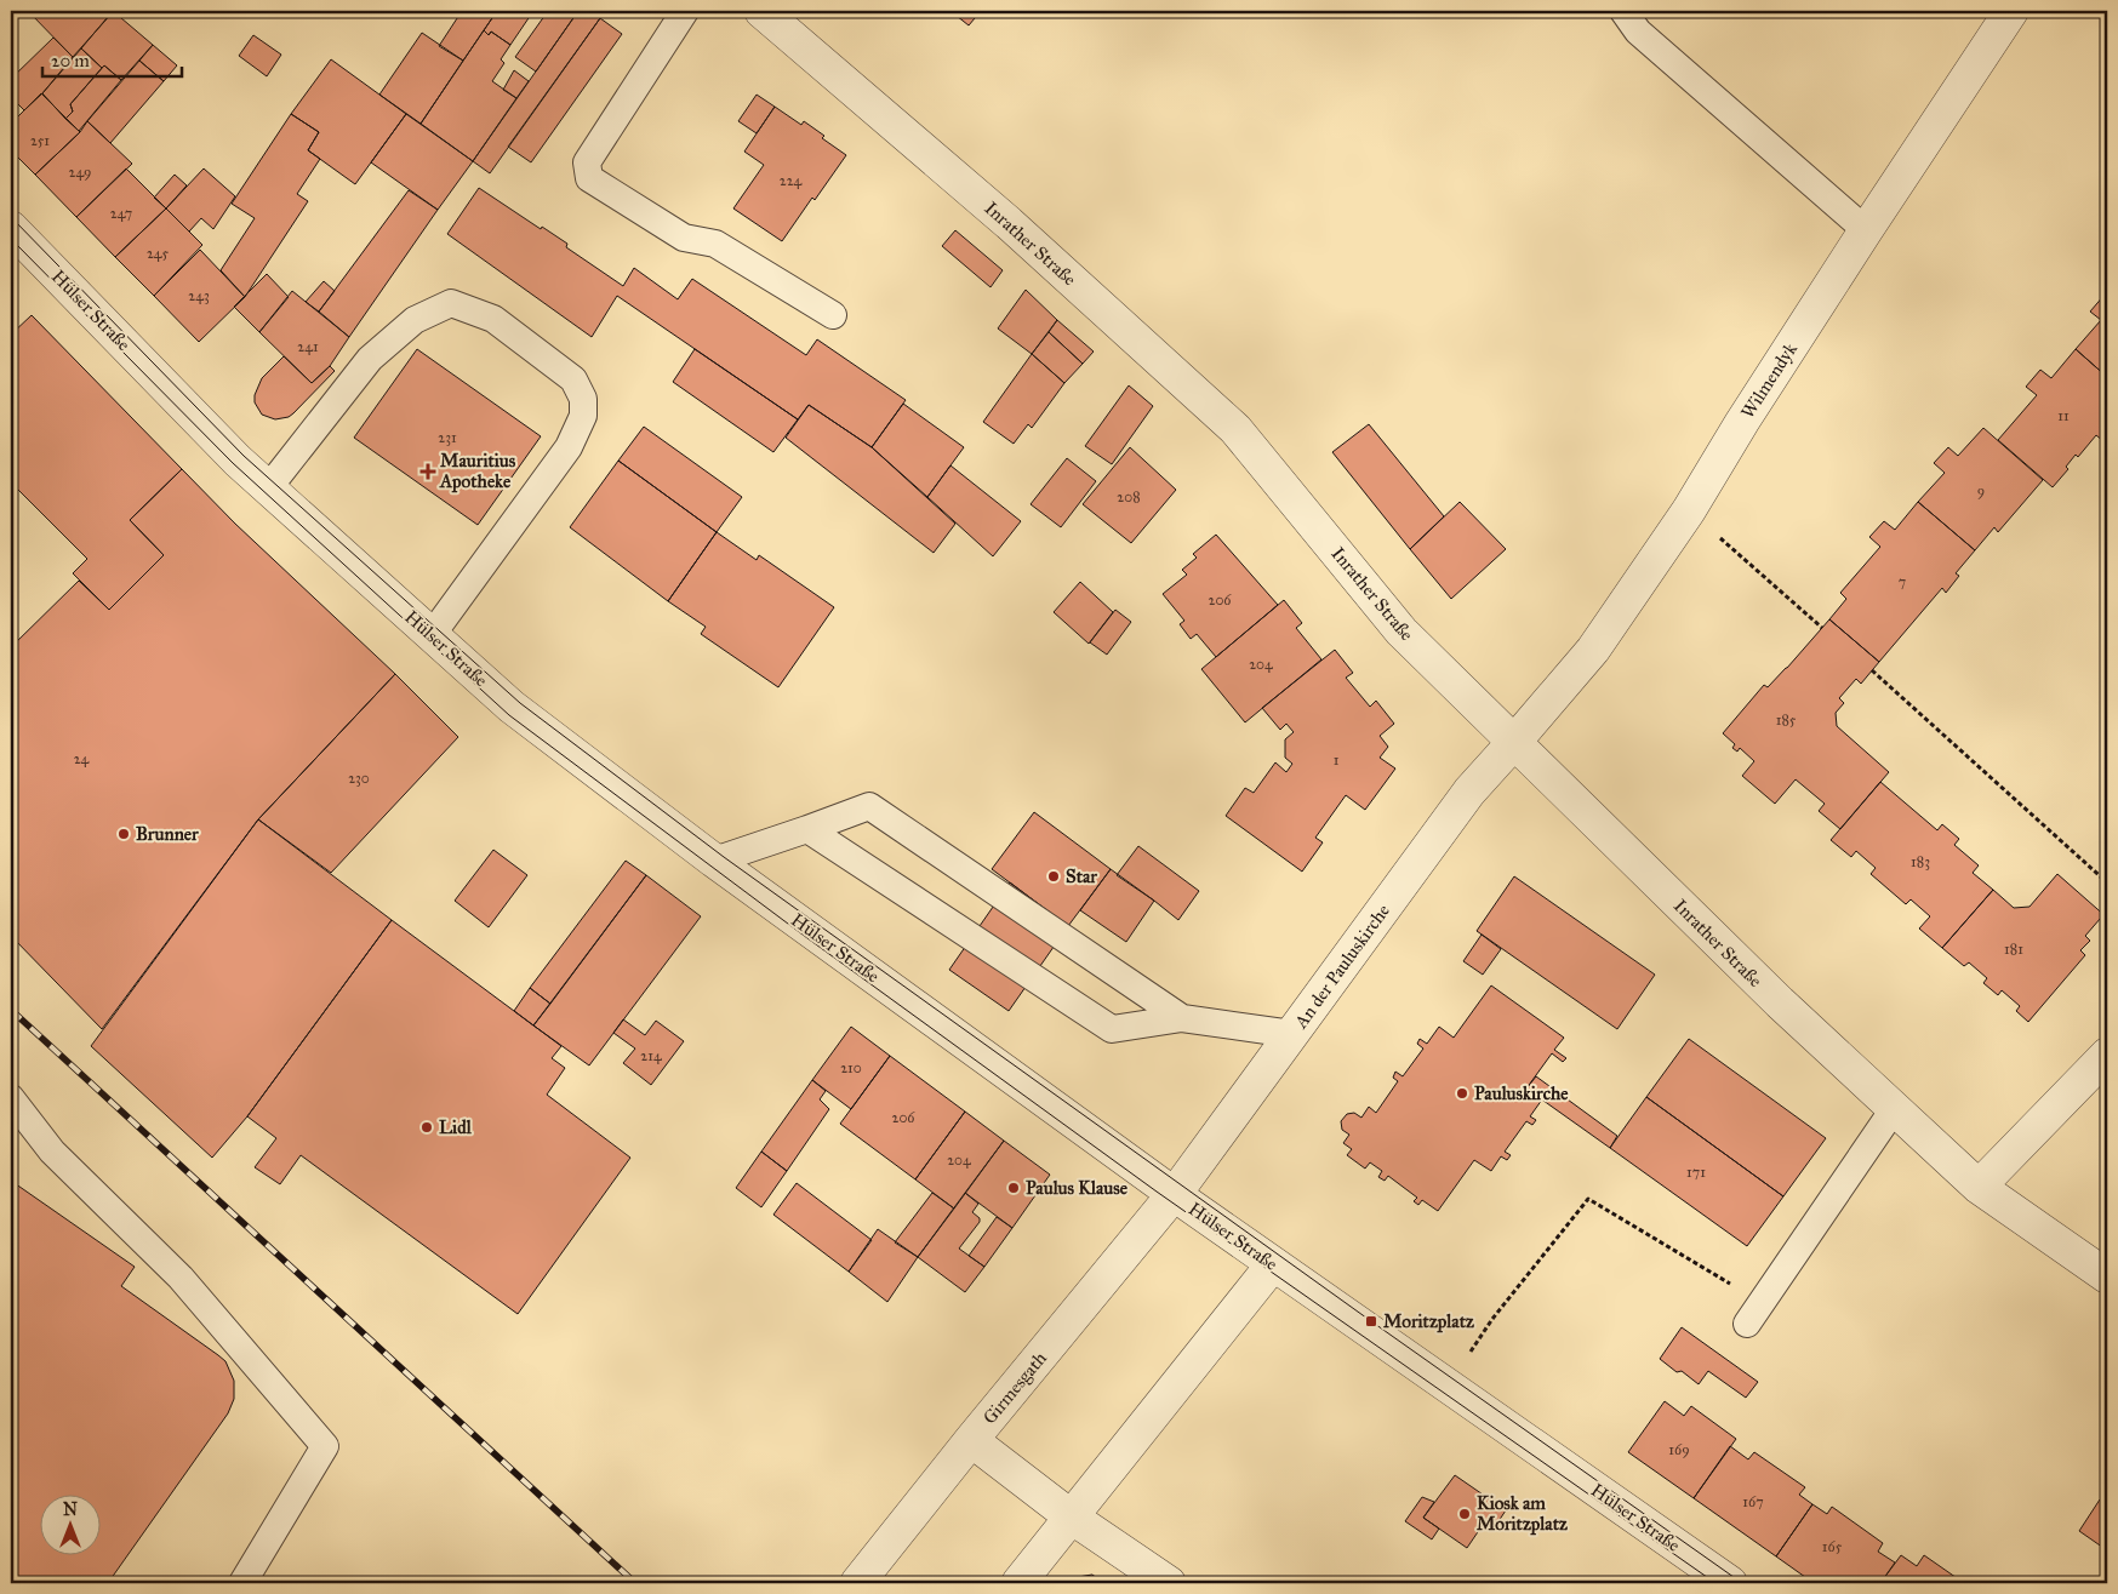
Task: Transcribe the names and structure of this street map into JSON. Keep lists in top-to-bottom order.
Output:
{
  "streets": {
    "street": [
      "Inrather Straße",
      "Hülser Straße",
      "Wilmendyk",
      "An der Pauluskirche",
      "Girmesgath"
    ]
  },
  "crossings": [
    ["Inrather Straße", "Wilmendyk"],
    ["Inrather Straße", "An der Pauluskirche"],
    ["Hülser Straße", "An der Pauluskirche"],
    ["Hülser Straße", "Girmesgath"],
    ["Wilmendyk", "An der Pauluskirche"],
    ["An der Pauluskirche", "Girmesgath"]
  ],
  "places": {
    "health": ["Mauritius Apotheke"],
    "other": [
      "Brunner",
      "Star",
      "Pauluskirche",
      "Lidl",
      "Paulus Klause",
      "Kiosk am Moritzplatz"
    ],
    "transit": ["Moritzplatz"]
  },
  "house_numbers": [
    "251",
    "249",
    "224",
    "247",
    "245",
    "243",
    "241",
    "11",
    "231",
    "9",
    "208",
    "7",
    "206",
    "204",
    "185",
    "24",
    "1",
    "230",
    "183",
    "181",
    "214",
    "210",
    "206",
    "204",
    "171",
    "169",
    "167",
    "165"
  ],
  "scale_bar": "20 m",
  "north": "top"
}
